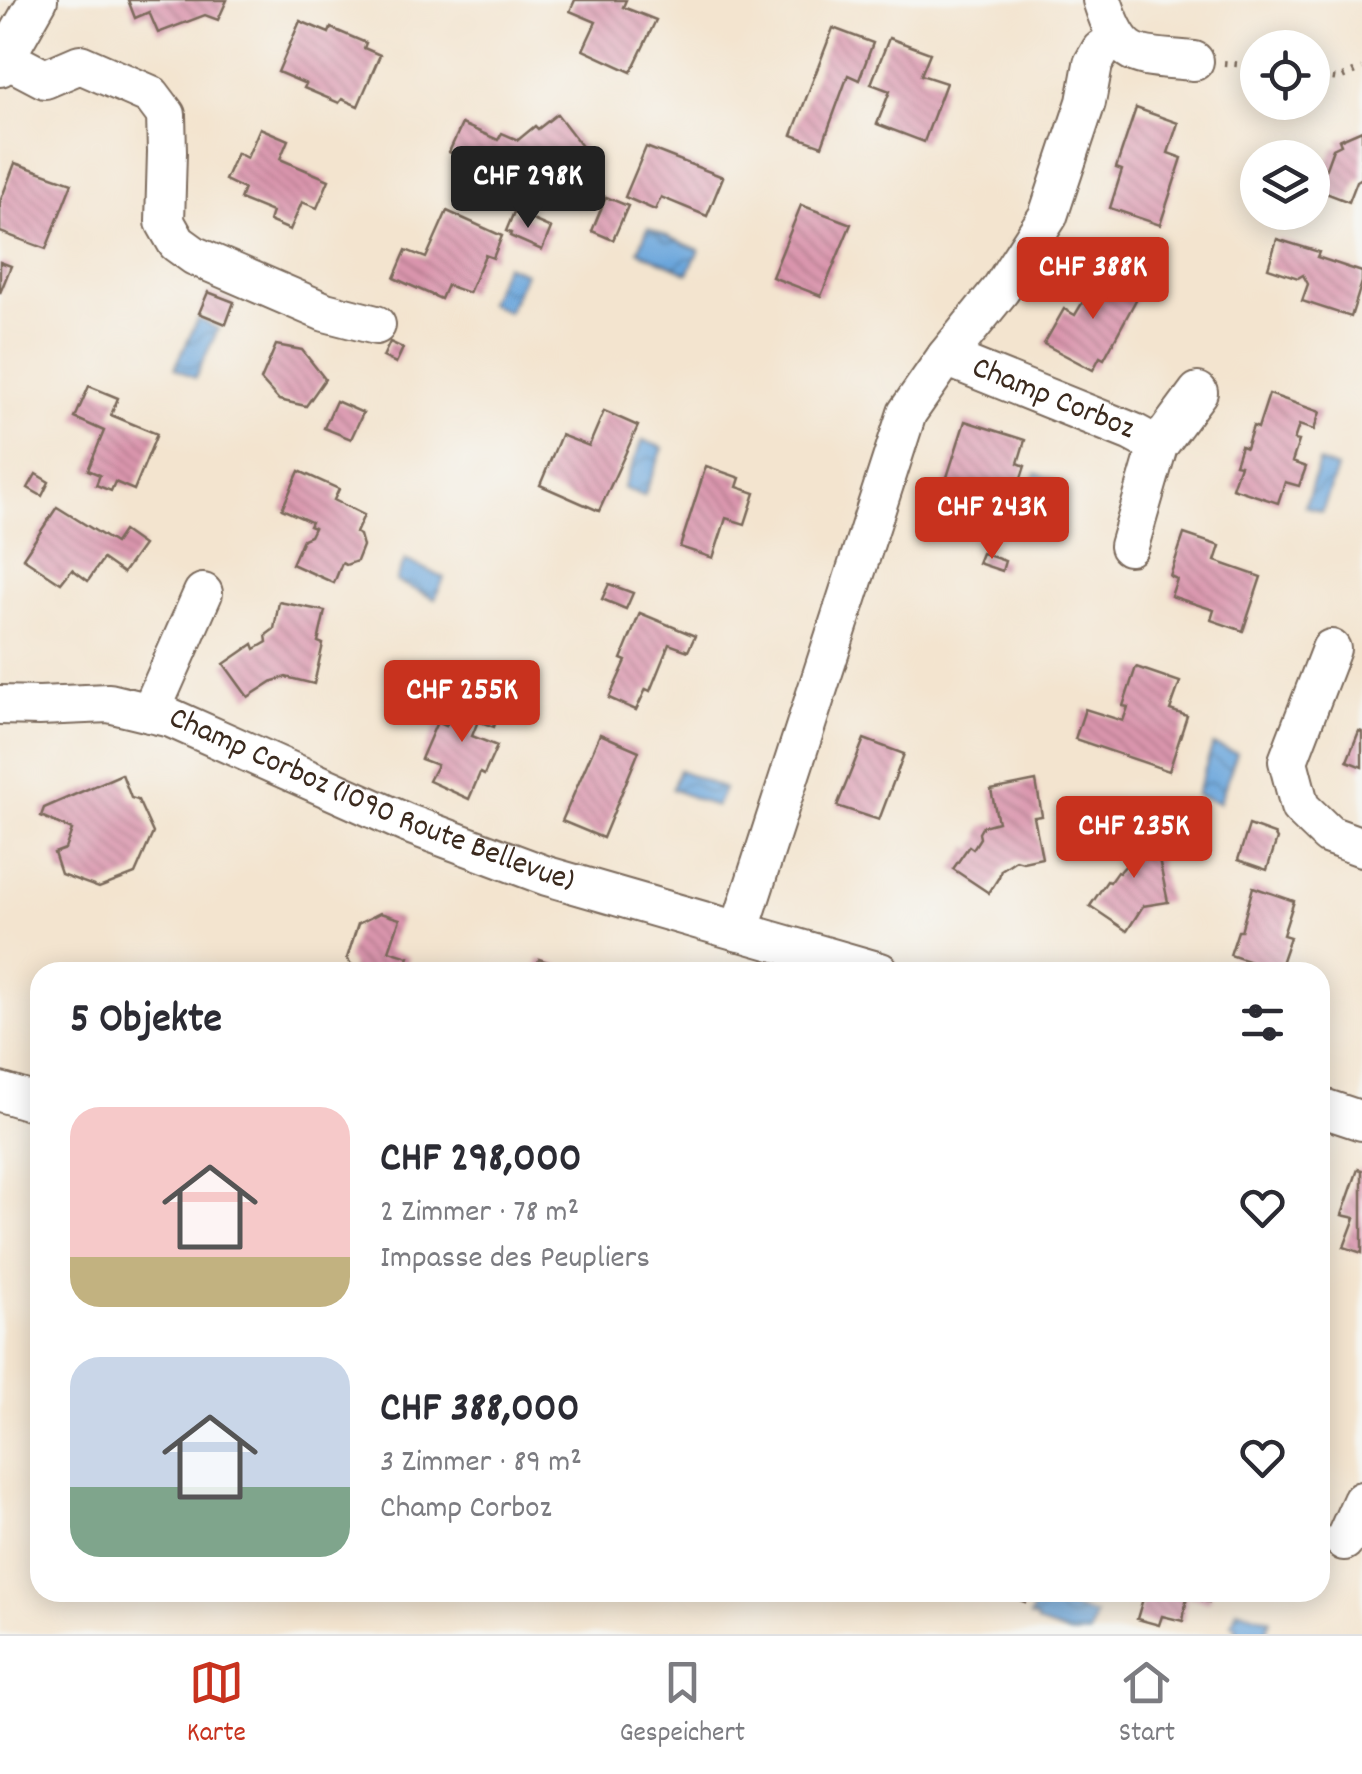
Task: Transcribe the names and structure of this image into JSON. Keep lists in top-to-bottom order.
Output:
{
  "streets": {
    "street": ["Champ Corboz", "Champ Corboz (1090 Route Bellevue)"]
  },
  "page": {
    "price": [
      "CHF 298K",
      "CHF 388K",
      "CHF 243K",
      "CHF 255K",
      "CHF 235K"
    ],
    "heading": "5 Objekte",
    "list": [
      {
        "name": "CHF 298,000",
        "note": "2 Zimmer · 78 m² · Impasse des Peupliers"
      },
      {
        "name": "CHF 388,000",
        "note": "3 Zimmer · 89 m² · Champ Corboz"
      }
    ],
    "tabs": ["Karte", "Gespeichert", "Start"]
  }
}
